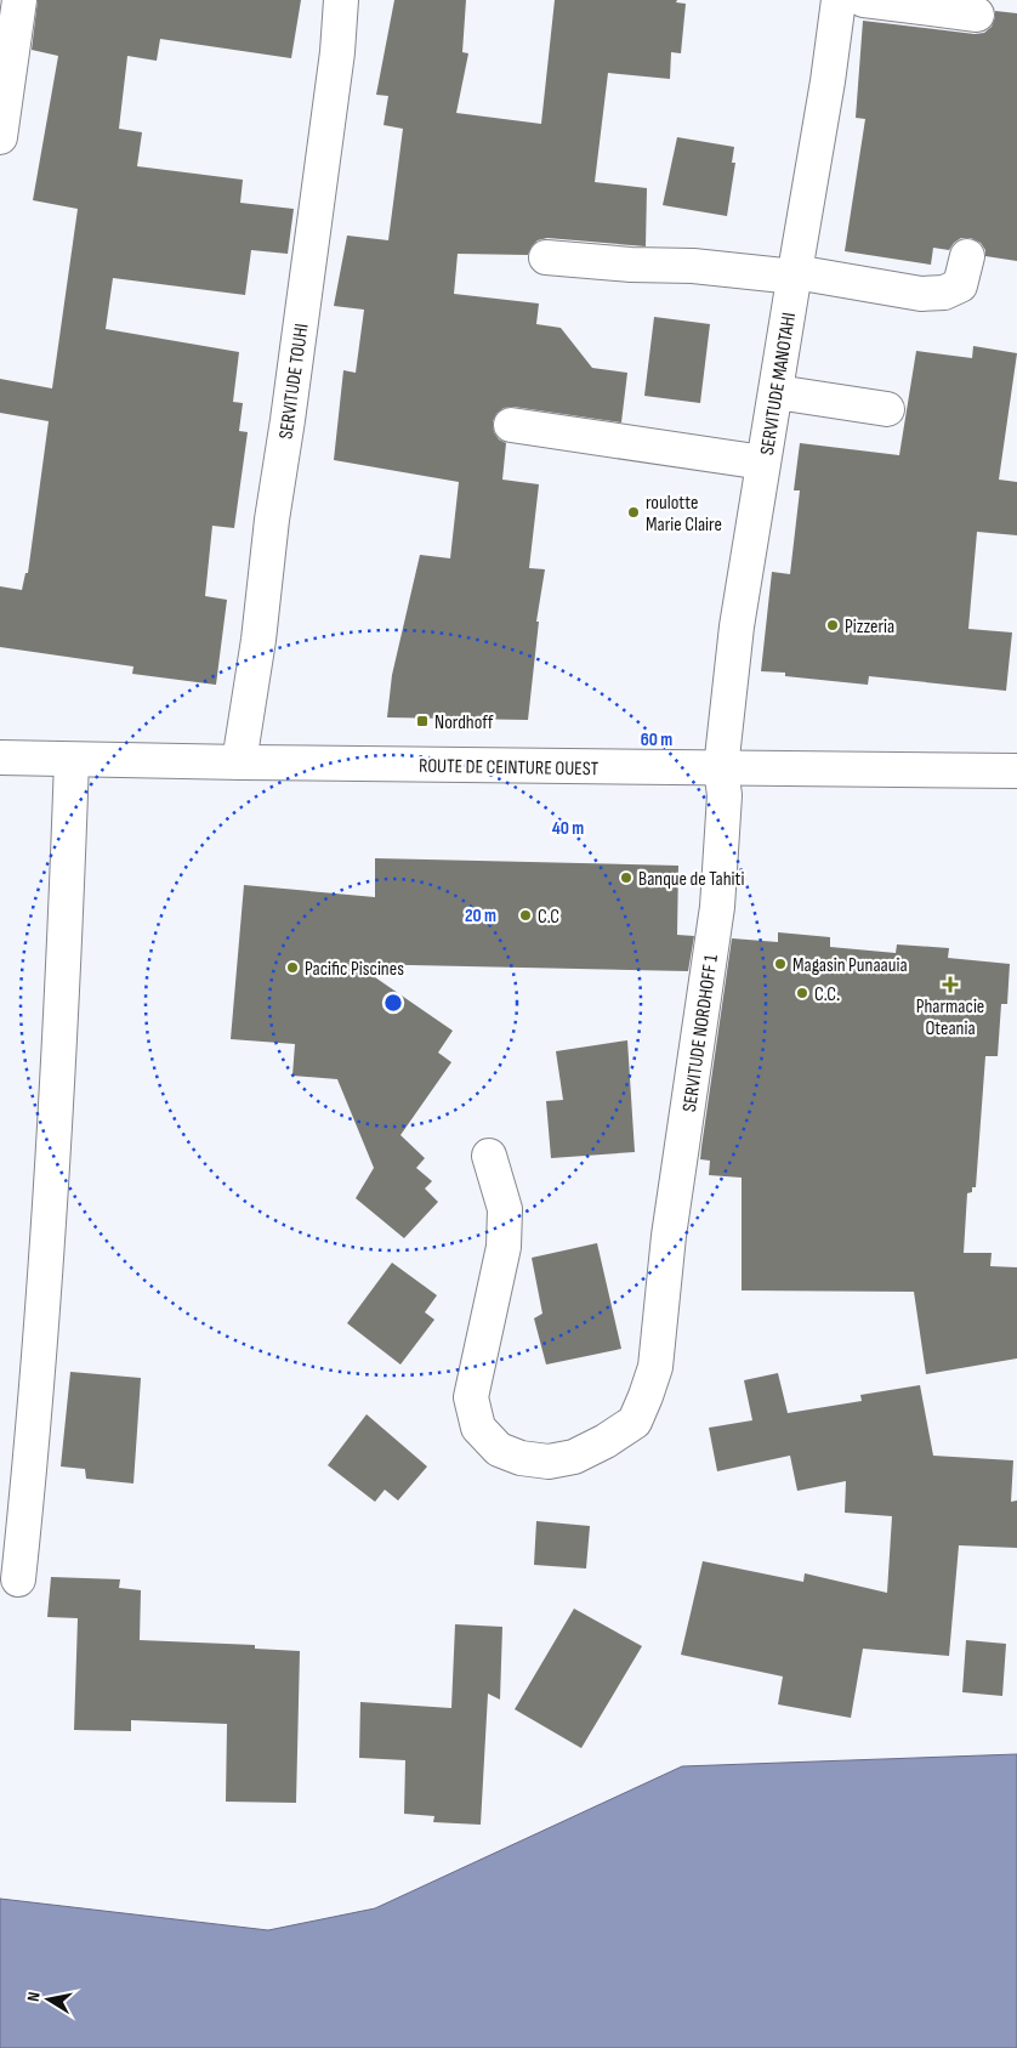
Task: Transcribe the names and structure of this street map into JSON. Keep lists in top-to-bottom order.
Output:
{
  "streets": {
    "street": [
      "SERVITUDE TOUHI",
      "SERVITUDE MANOTAHI",
      "ROUTE DE CEINTURE OUEST",
      "SERVITUDE NORDHOFF 1"
    ]
  },
  "crossings": [
    ["SERVITUDE TOUHI", "ROUTE DE CEINTURE OUEST"],
    ["SERVITUDE MANOTAHI", "ROUTE DE CEINTURE OUEST"],
    ["SERVITUDE MANOTAHI", "SERVITUDE NORDHOFF 1"],
    ["ROUTE DE CEINTURE OUEST", "SERVITUDE NORDHOFF 1"]
  ],
  "places": {
    "other": [
      "roulotte Marie Claire",
      "Pizzeria",
      "Banque de Tahiti",
      "C.C",
      "Magasin Punaauia",
      "Pacific Piscines",
      "C.C."
    ],
    "transit": ["Nordhoff"],
    "health": ["Pharmacie Oteania"]
  },
  "north": "left",
  "rings": ["60 m", "40 m", "20 m"]
}
